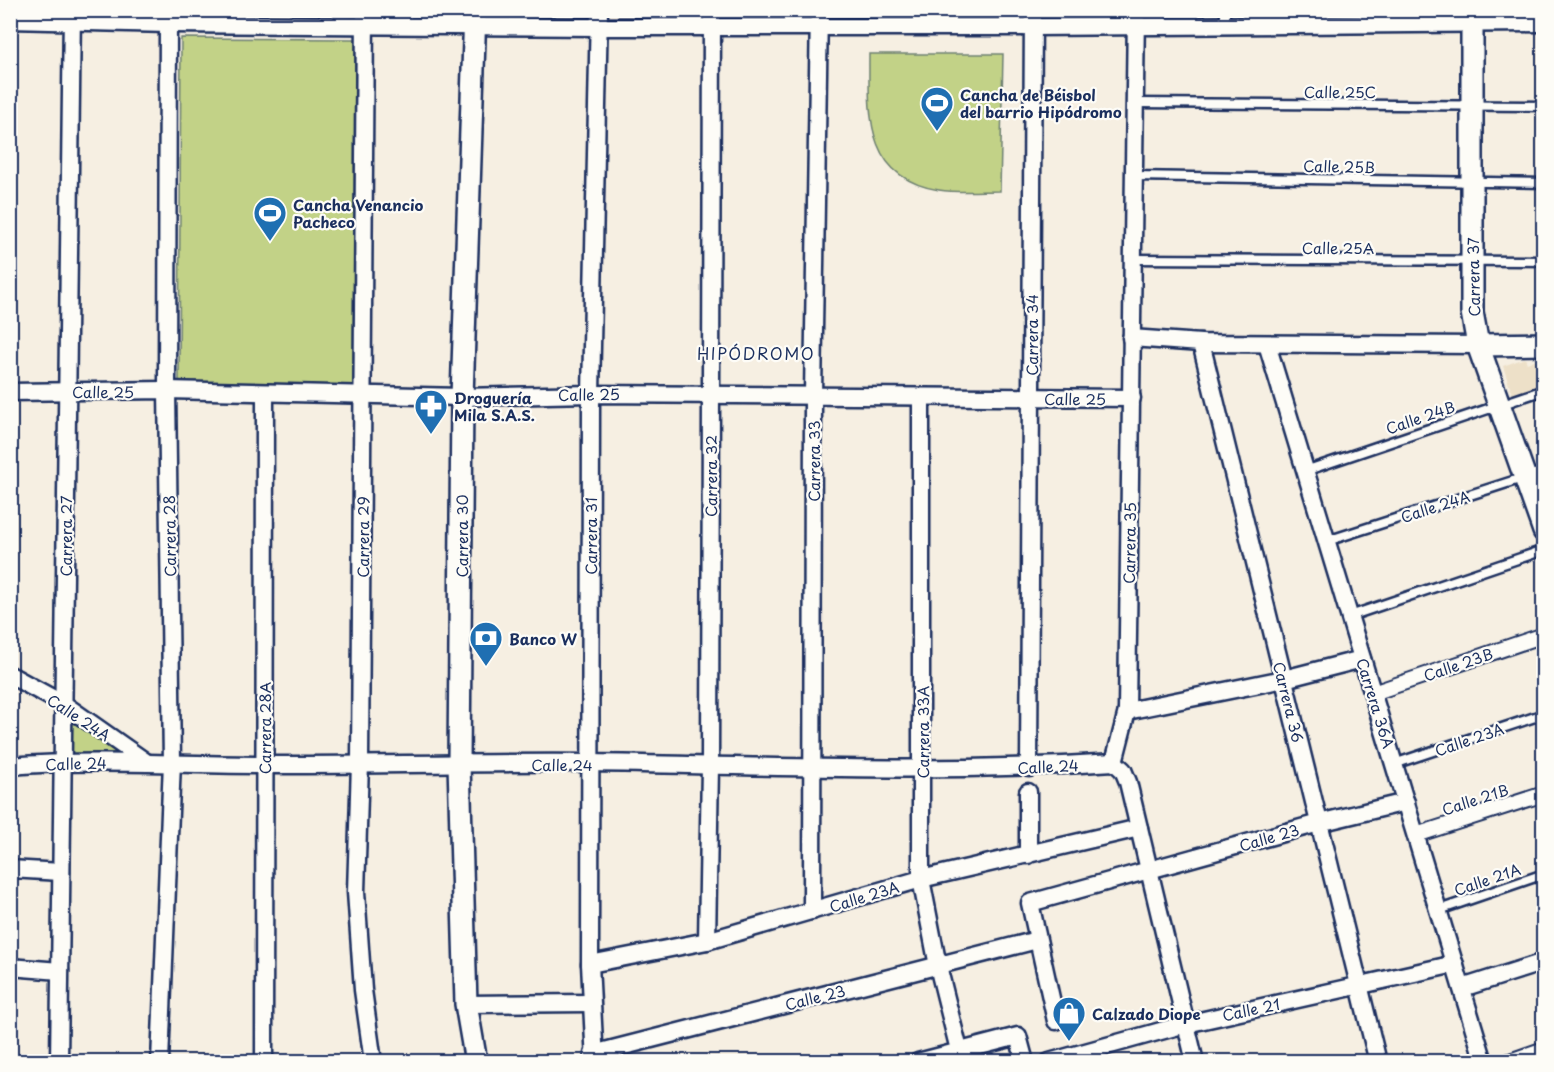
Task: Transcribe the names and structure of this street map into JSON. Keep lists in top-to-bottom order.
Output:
{
  "streets": {
    "street": [
      "Carrera 37",
      "Carrera 34",
      "Calle 25",
      "Carrera 33",
      "Carrera 32",
      "Calle 24A",
      "Carrera 27",
      "Carrera 28",
      "Carrera 30",
      "Carrera 31",
      "Carrera 29",
      "Carrera 35",
      "Calle 23B",
      "Carrera 36",
      "Carrera 36A",
      "Carrera 28A",
      "Carrera 33A",
      "Calle 23A",
      "Calle 24",
      "Calle 21B",
      "Calle 23",
      "Calle 21"
    ],
    "lane": [
      "Calle 25C",
      "Calle 25B",
      "Calle 25A",
      "Calle 24B",
      "Calle 21A"
    ]
  },
  "crossings": [
    ["Calle 25C", "Carrera 37"],
    ["Calle 25C", "Carrera 35"],
    ["Calle 25B", "Carrera 37"],
    ["Calle 25B", "Carrera 35"],
    ["Calle 25A", "Carrera 37"],
    ["Calle 25A", "Carrera 35"],
    ["Carrera 37", "Calle 24B"],
    ["Carrera 37", "Calle 24A"],
    ["Carrera 34", "Calle 25"],
    ["Carrera 34", "Calle 24"],
    ["Calle 25", "Carrera 33"],
    ["Calle 25", "Carrera 32"],
    ["Calle 25", "Carrera 27"],
    ["Calle 25", "Carrera 28"],
    ["Calle 25", "Carrera 30"],
    ["Calle 25", "Carrera 31"],
    ["Calle 25", "Carrera 29"],
    ["Calle 25", "Carrera 35"],
    ["Calle 25", "Carrera 28A"],
    ["Calle 25", "Carrera 33A"],
    ["Calle 24B", "Carrera 36A"],
    ["Carrera 33", "Calle 23A"],
    ["Carrera 33", "Calle 24"],
    ["Carrera 32", "Calle 23A"],
    ["Carrera 32", "Calle 24"],
    ["Calle 24A", "Carrera 27"],
    ["Calle 24A", "Carrera 36A"],
    ["Calle 24A", "Calle 24"],
    ["Carrera 27", "Calle 24"],
    ["Carrera 28", "Calle 24"],
    ["Carrera 30", "Calle 24"],
    ["Carrera 31", "Calle 23A"],
    ["Carrera 31", "Calle 24"],
    ["Carrera 31", "Calle 23"],
    ["Carrera 29", "Calle 24"],
    ["Carrera 35", "Calle 24"],
    ["Calle 23B", "Carrera 36A"],
    ["Carrera 36", "Calle 23"],
    ["Carrera 36", "Calle 21"],
    ["Carrera 36A", "Calle 23A"],
    ["Carrera 36A", "Calle 21B"],
    ["Carrera 36A", "Calle 23"],
    ["Carrera 36A", "Calle 21A"],
    ["Carrera 36A", "Calle 21"],
    ["Carrera 28A", "Calle 24"],
    ["Carrera 33A", "Calle 23A"],
    ["Carrera 33A", "Calle 24"],
    ["Carrera 33A", "Calle 23"]
  ],
  "districts": ["HIPÓDROMO"],
  "places": {
    "sports": ["Cancha de Béisbol del barrio Hipódromo", "Cancha Venancio Pacheco"],
    "pharmacy": ["Droguería Mila S.A.S."],
    "bank": ["Banco W"],
    "shop": ["Calzado Diope"]
  }
}
